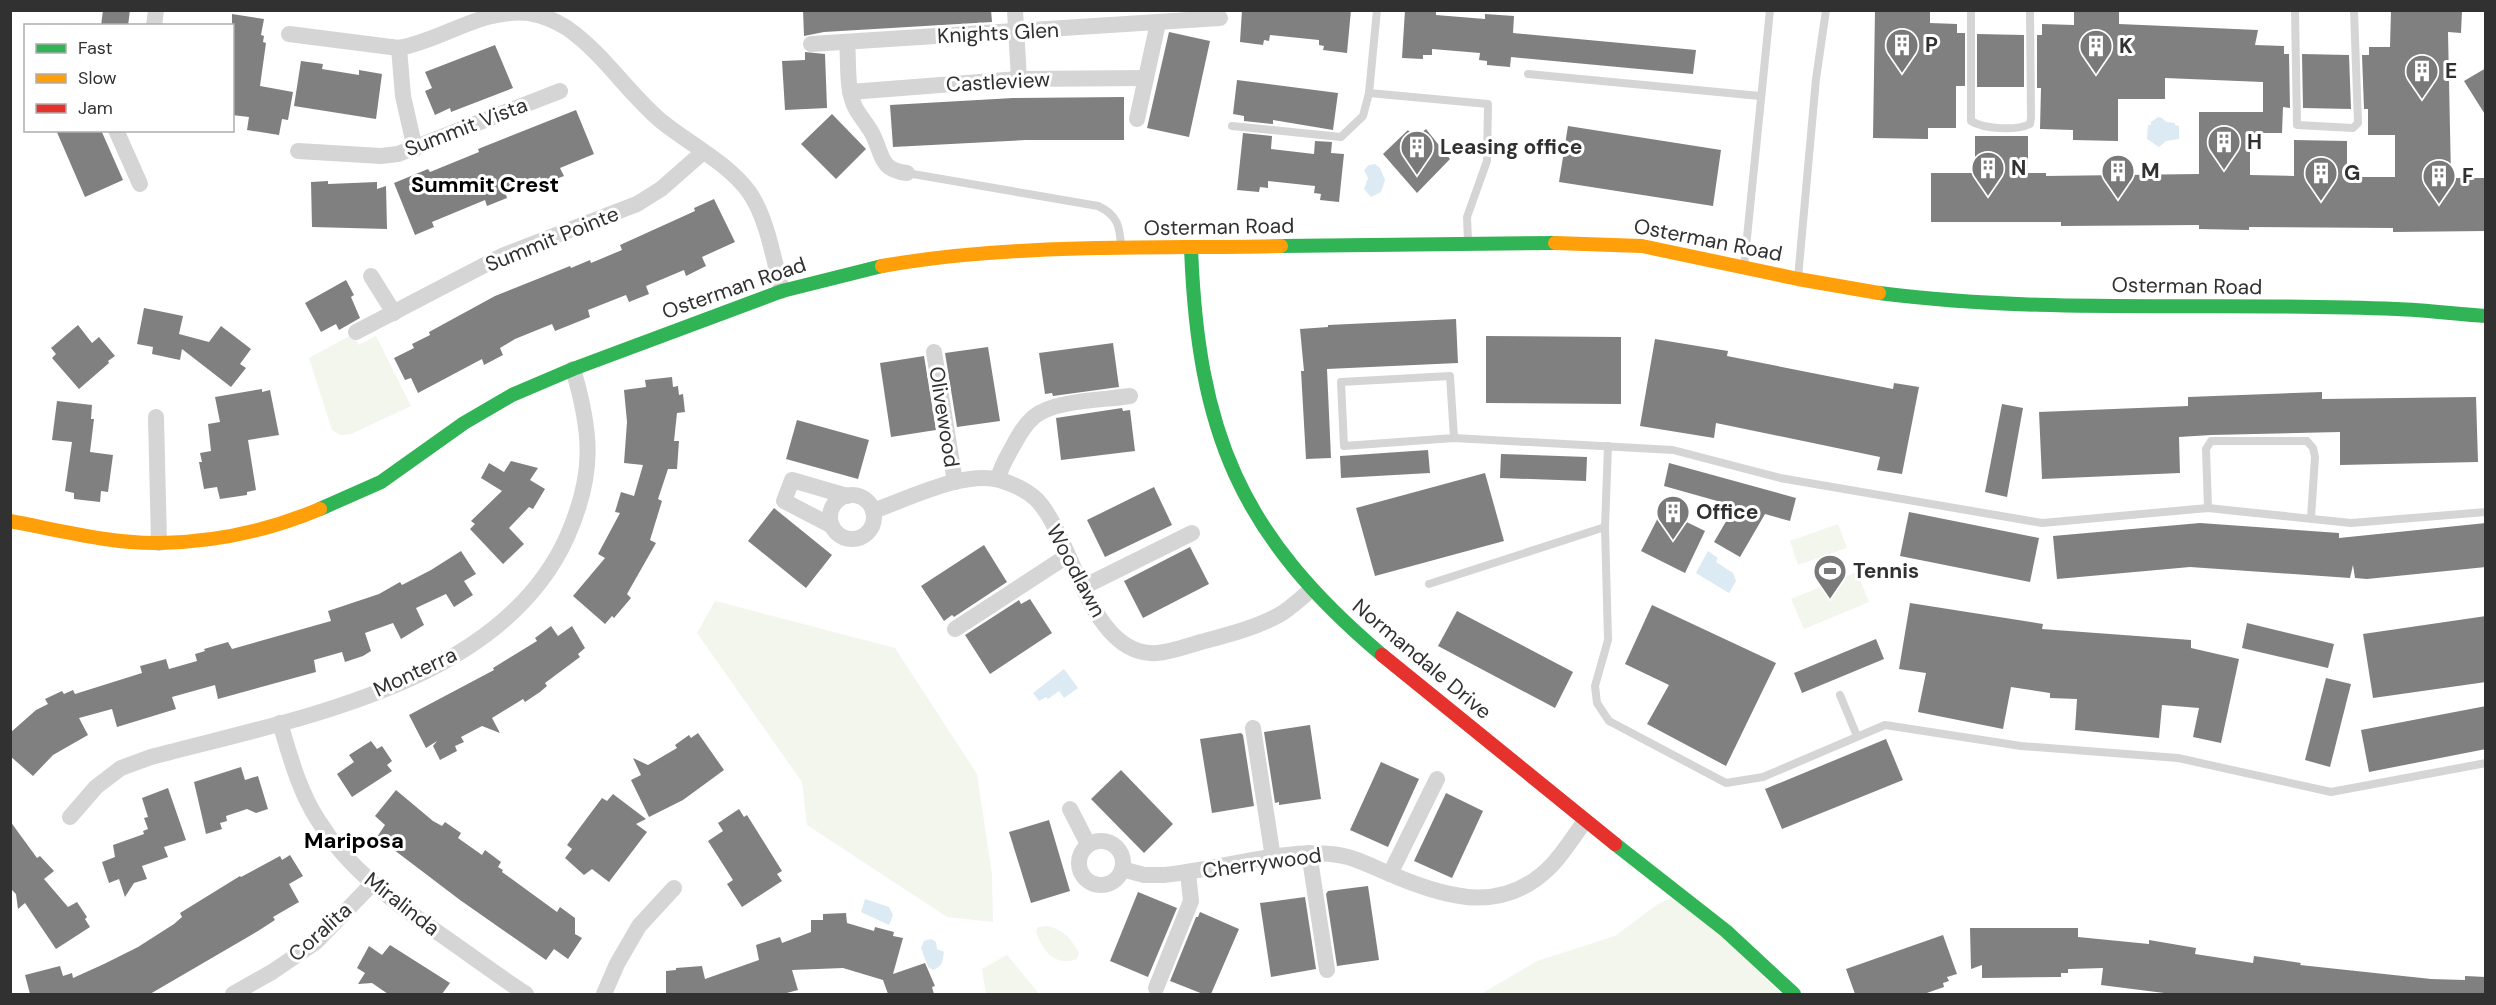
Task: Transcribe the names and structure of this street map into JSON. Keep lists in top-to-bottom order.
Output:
{
  "streets": {
    "street": [
      "Knights Glen",
      "Castleview",
      "Summit Vista",
      "Osterman Road",
      "Summit Pointe",
      "Olivewood",
      "Woodlawn",
      "Normandale Drive",
      "Monterra",
      "Cherrywood",
      "Miralinda",
      "Coralita"
    ]
  },
  "crossings": [
    ["Osterman Road", "Normandale Drive"],
    ["Osterman Road", "Monterra"],
    ["Olivewood", "Woodlawn"],
    ["Woodlawn", "Normandale Drive"],
    ["Normandale Drive", "Cherrywood"],
    ["Monterra", "Miralinda"],
    ["Miralinda", "Coralita"]
  ],
  "districts": ["Summit Crest", "Mariposa"],
  "places": {
    "building": [
      "P",
      "K",
      "E",
      "H",
      "Leasing office",
      "N",
      "M",
      "G",
      "F",
      "Office"
    ],
    "sports": ["Tennis"]
  },
  "legend": ["Fast", "Slow", "Jam"]
}
